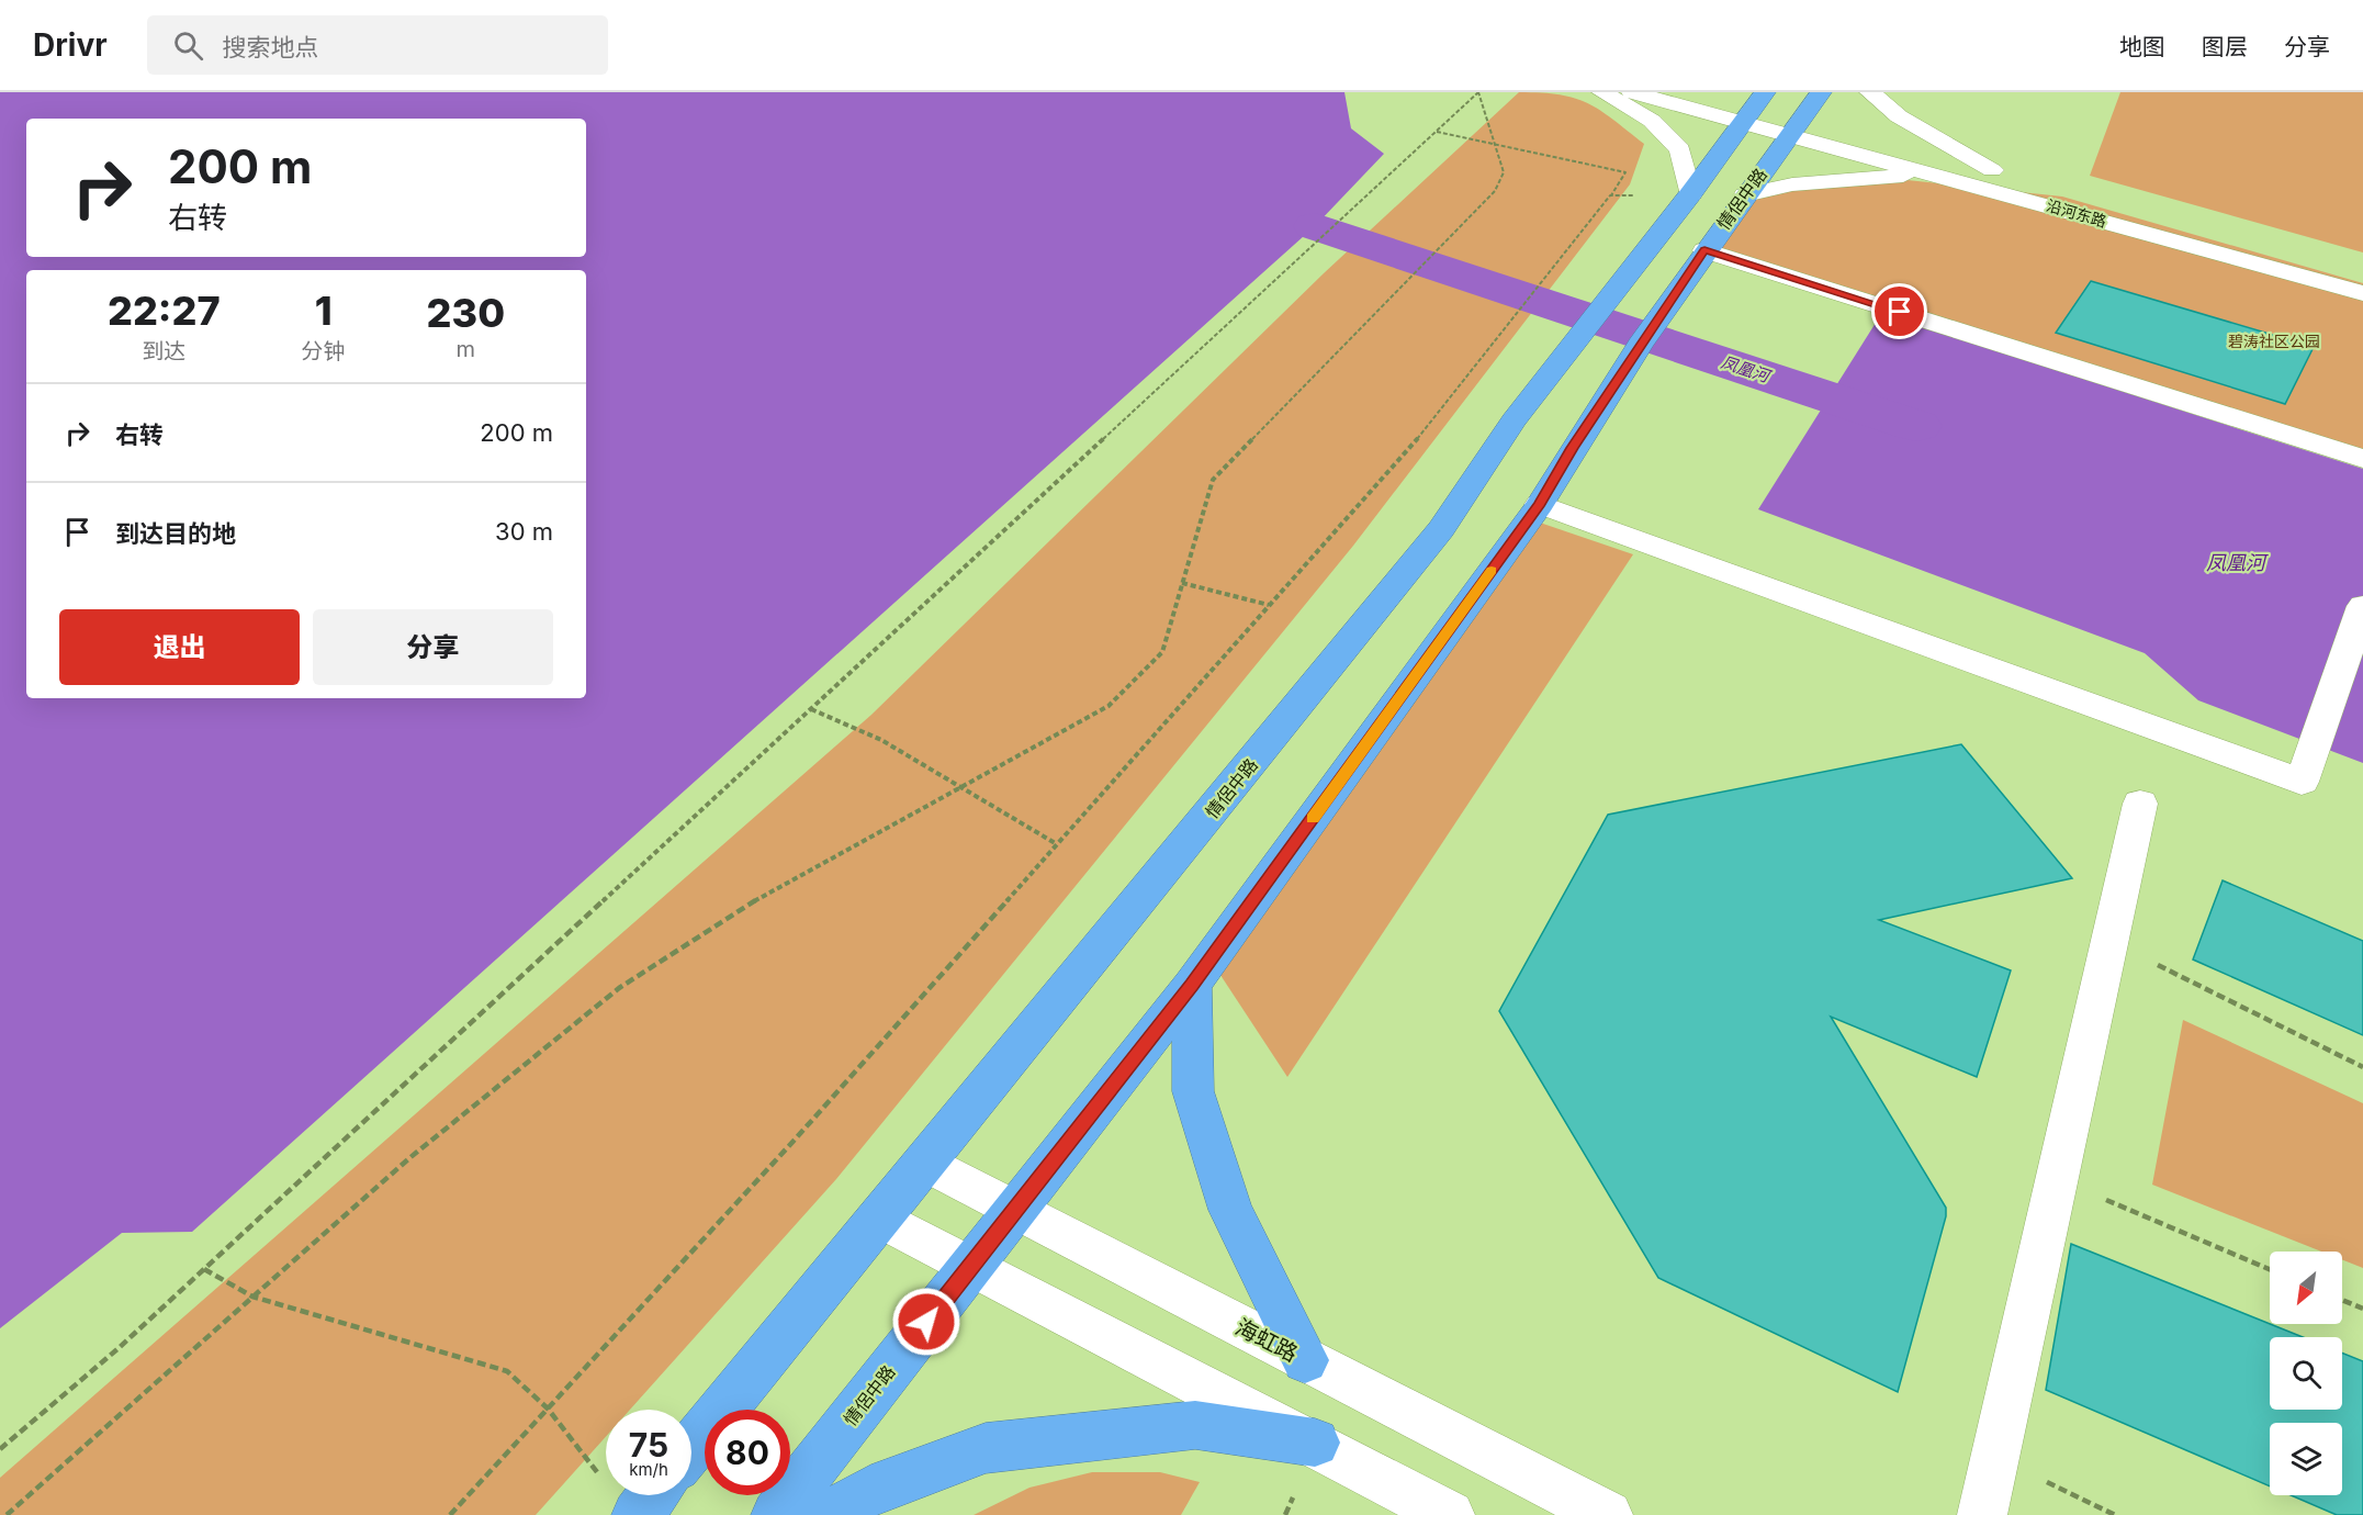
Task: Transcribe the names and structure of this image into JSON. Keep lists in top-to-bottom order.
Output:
{
  "streets": {
    "highway": ["情侶中路"],
    "street": ["沿河东路", "海虹路"]
  },
  "crossings": [
    ["情侶中路", "沿河东路"],
    ["情侶中路", "海虹路"]
  ],
  "water": ["凤凰河"],
  "parks": ["碧涛社区公园"],
  "north": "bottom left",
  "page": {
    "header": "Drivr",
    "search": "搜索地点",
    "nav": ["地图", "图层", "分享"],
    "turn": ["200 m", "右转"],
    "eta": [
      "22:27",
      "到达",
      "1",
      "分钟",
      "230",
      "m"
    ],
    "list": [
      {
        "name": "右转",
        "value": "200 m"
      },
      {
        "name": "到达目的地",
        "value": "30 m"
      }
    ],
    "buttons": ["退出", "分享"],
    "speed": "75 km/h",
    "limit": "80"
  }
}
